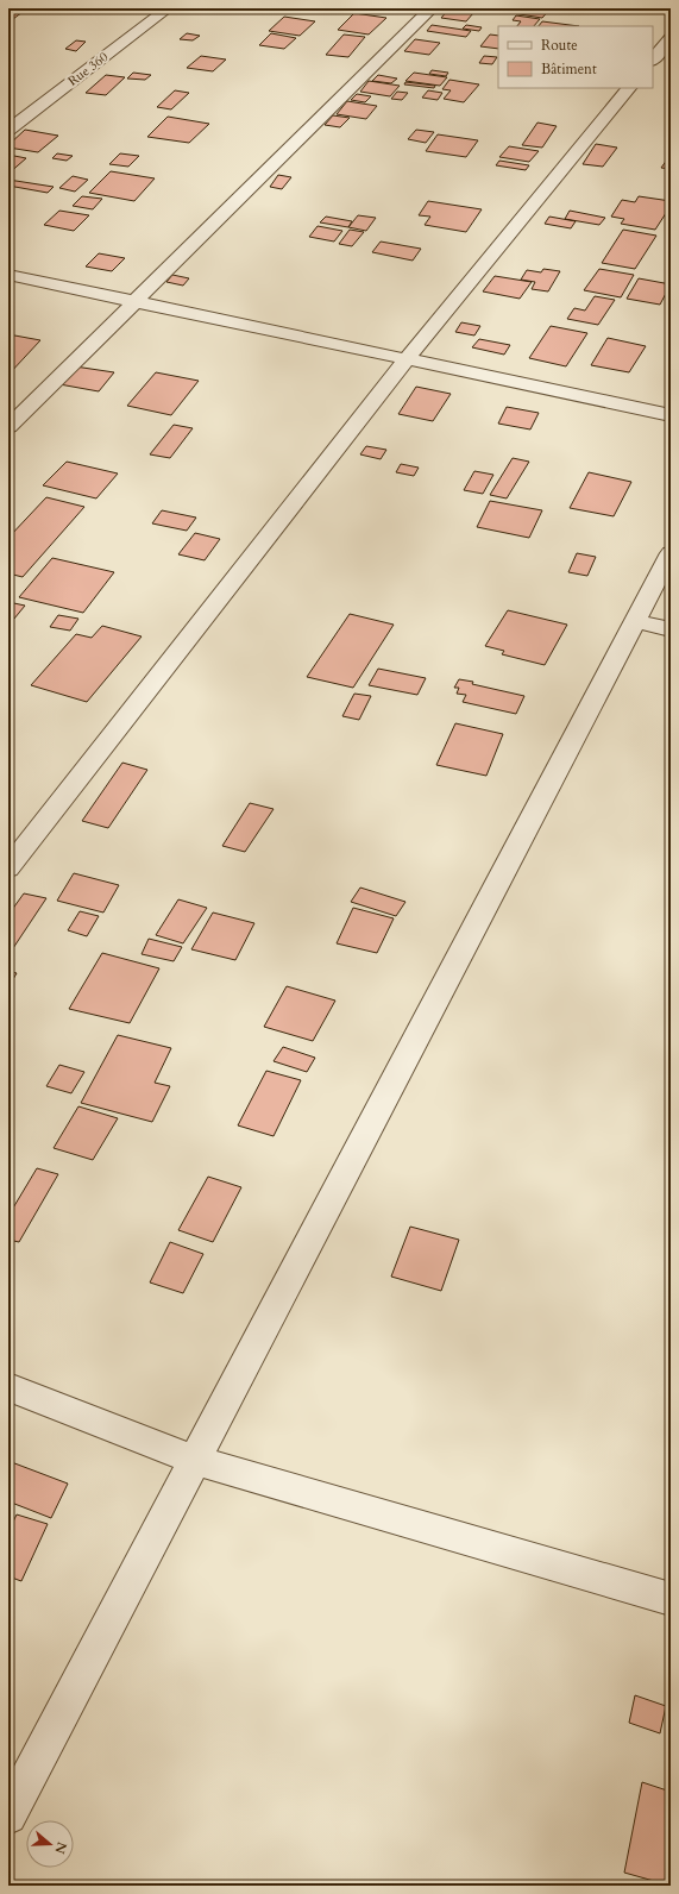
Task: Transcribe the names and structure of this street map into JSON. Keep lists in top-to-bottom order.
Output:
{
  "streets": {
    "street": ["Rue 360"]
  },
  "legend": ["Route", "Bâtiment"],
  "north": "right"
}
